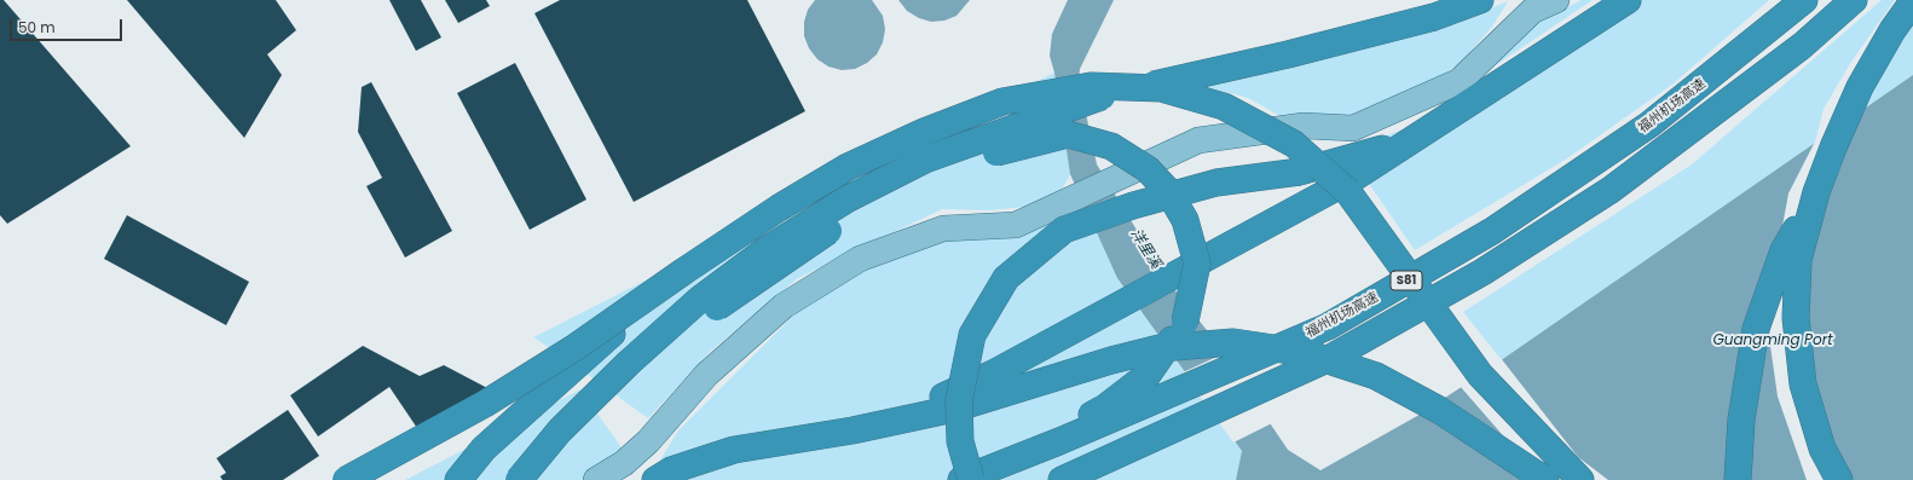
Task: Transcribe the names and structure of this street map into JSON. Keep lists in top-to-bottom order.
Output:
{
  "streets": {
    "highway": ["福州机场高速", "S81"]
  },
  "water": ["洋里溪", "Guangming Port"],
  "scale_bar": "50 m"
}
